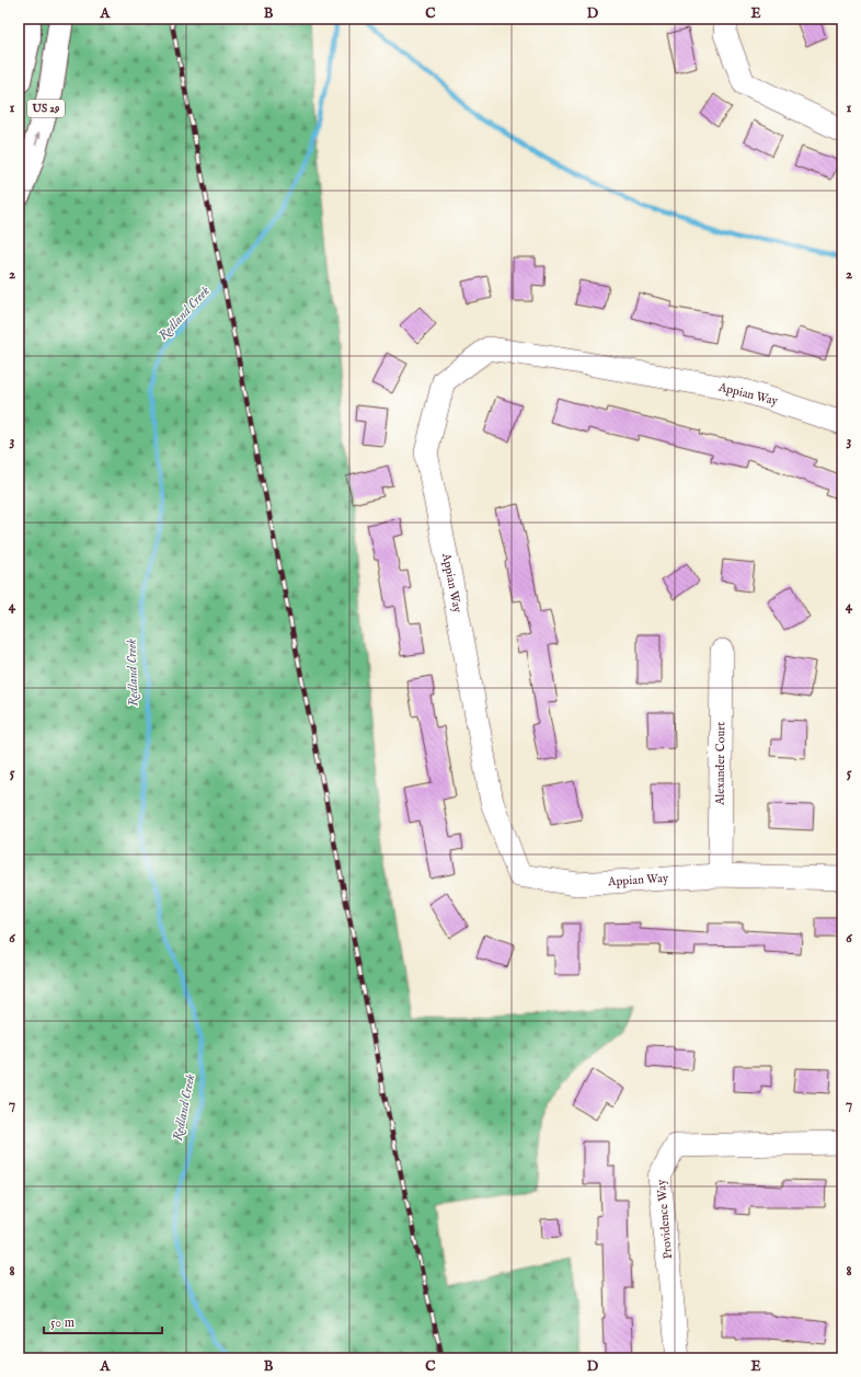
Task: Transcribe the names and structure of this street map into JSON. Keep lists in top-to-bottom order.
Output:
{
  "streets": {
    "main road": ["US 29"],
    "street": ["Appian Way", "Alexander Court", "Providence Way"]
  },
  "crossings": [
    ["Appian Way", "Alexander Court"]
  ],
  "water": ["Redland Creek"],
  "scale_bar": "50 m",
  "grid": {
    "columns": [
      "A",
      "B",
      "C",
      "D",
      "E"
    ],
    "rows": [
      "1",
      "2",
      "3",
      "4",
      "5",
      "6",
      "7",
      "8"
    ]
  }
}
